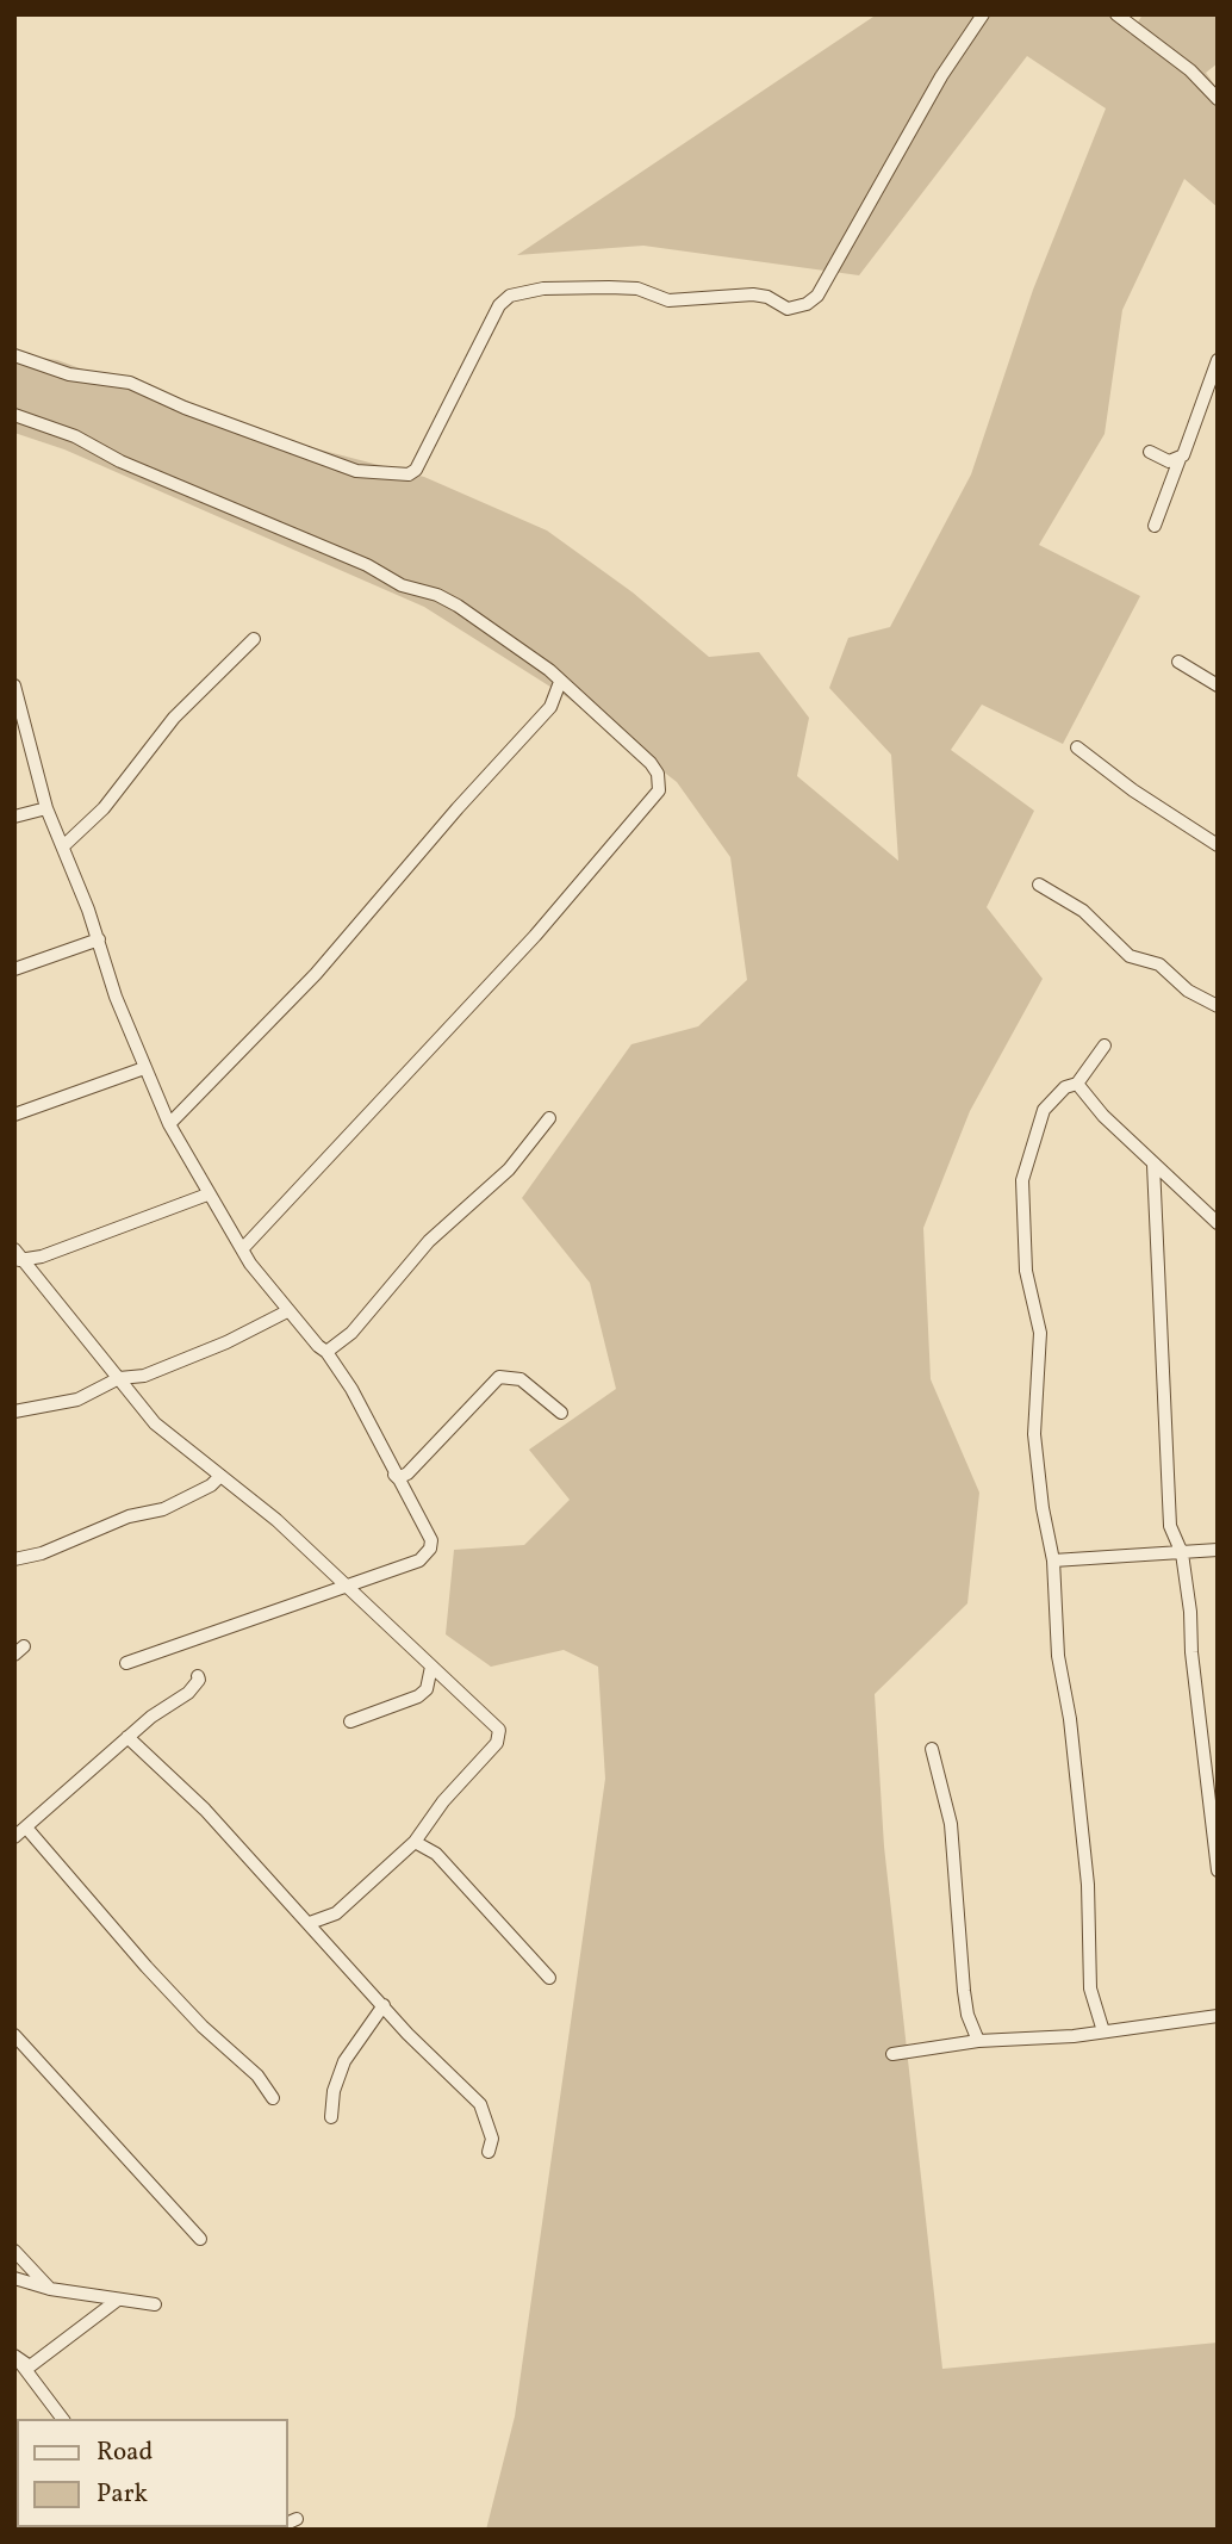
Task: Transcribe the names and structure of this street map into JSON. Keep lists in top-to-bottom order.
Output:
{
  "legend": ["Road", "Park"]
}
